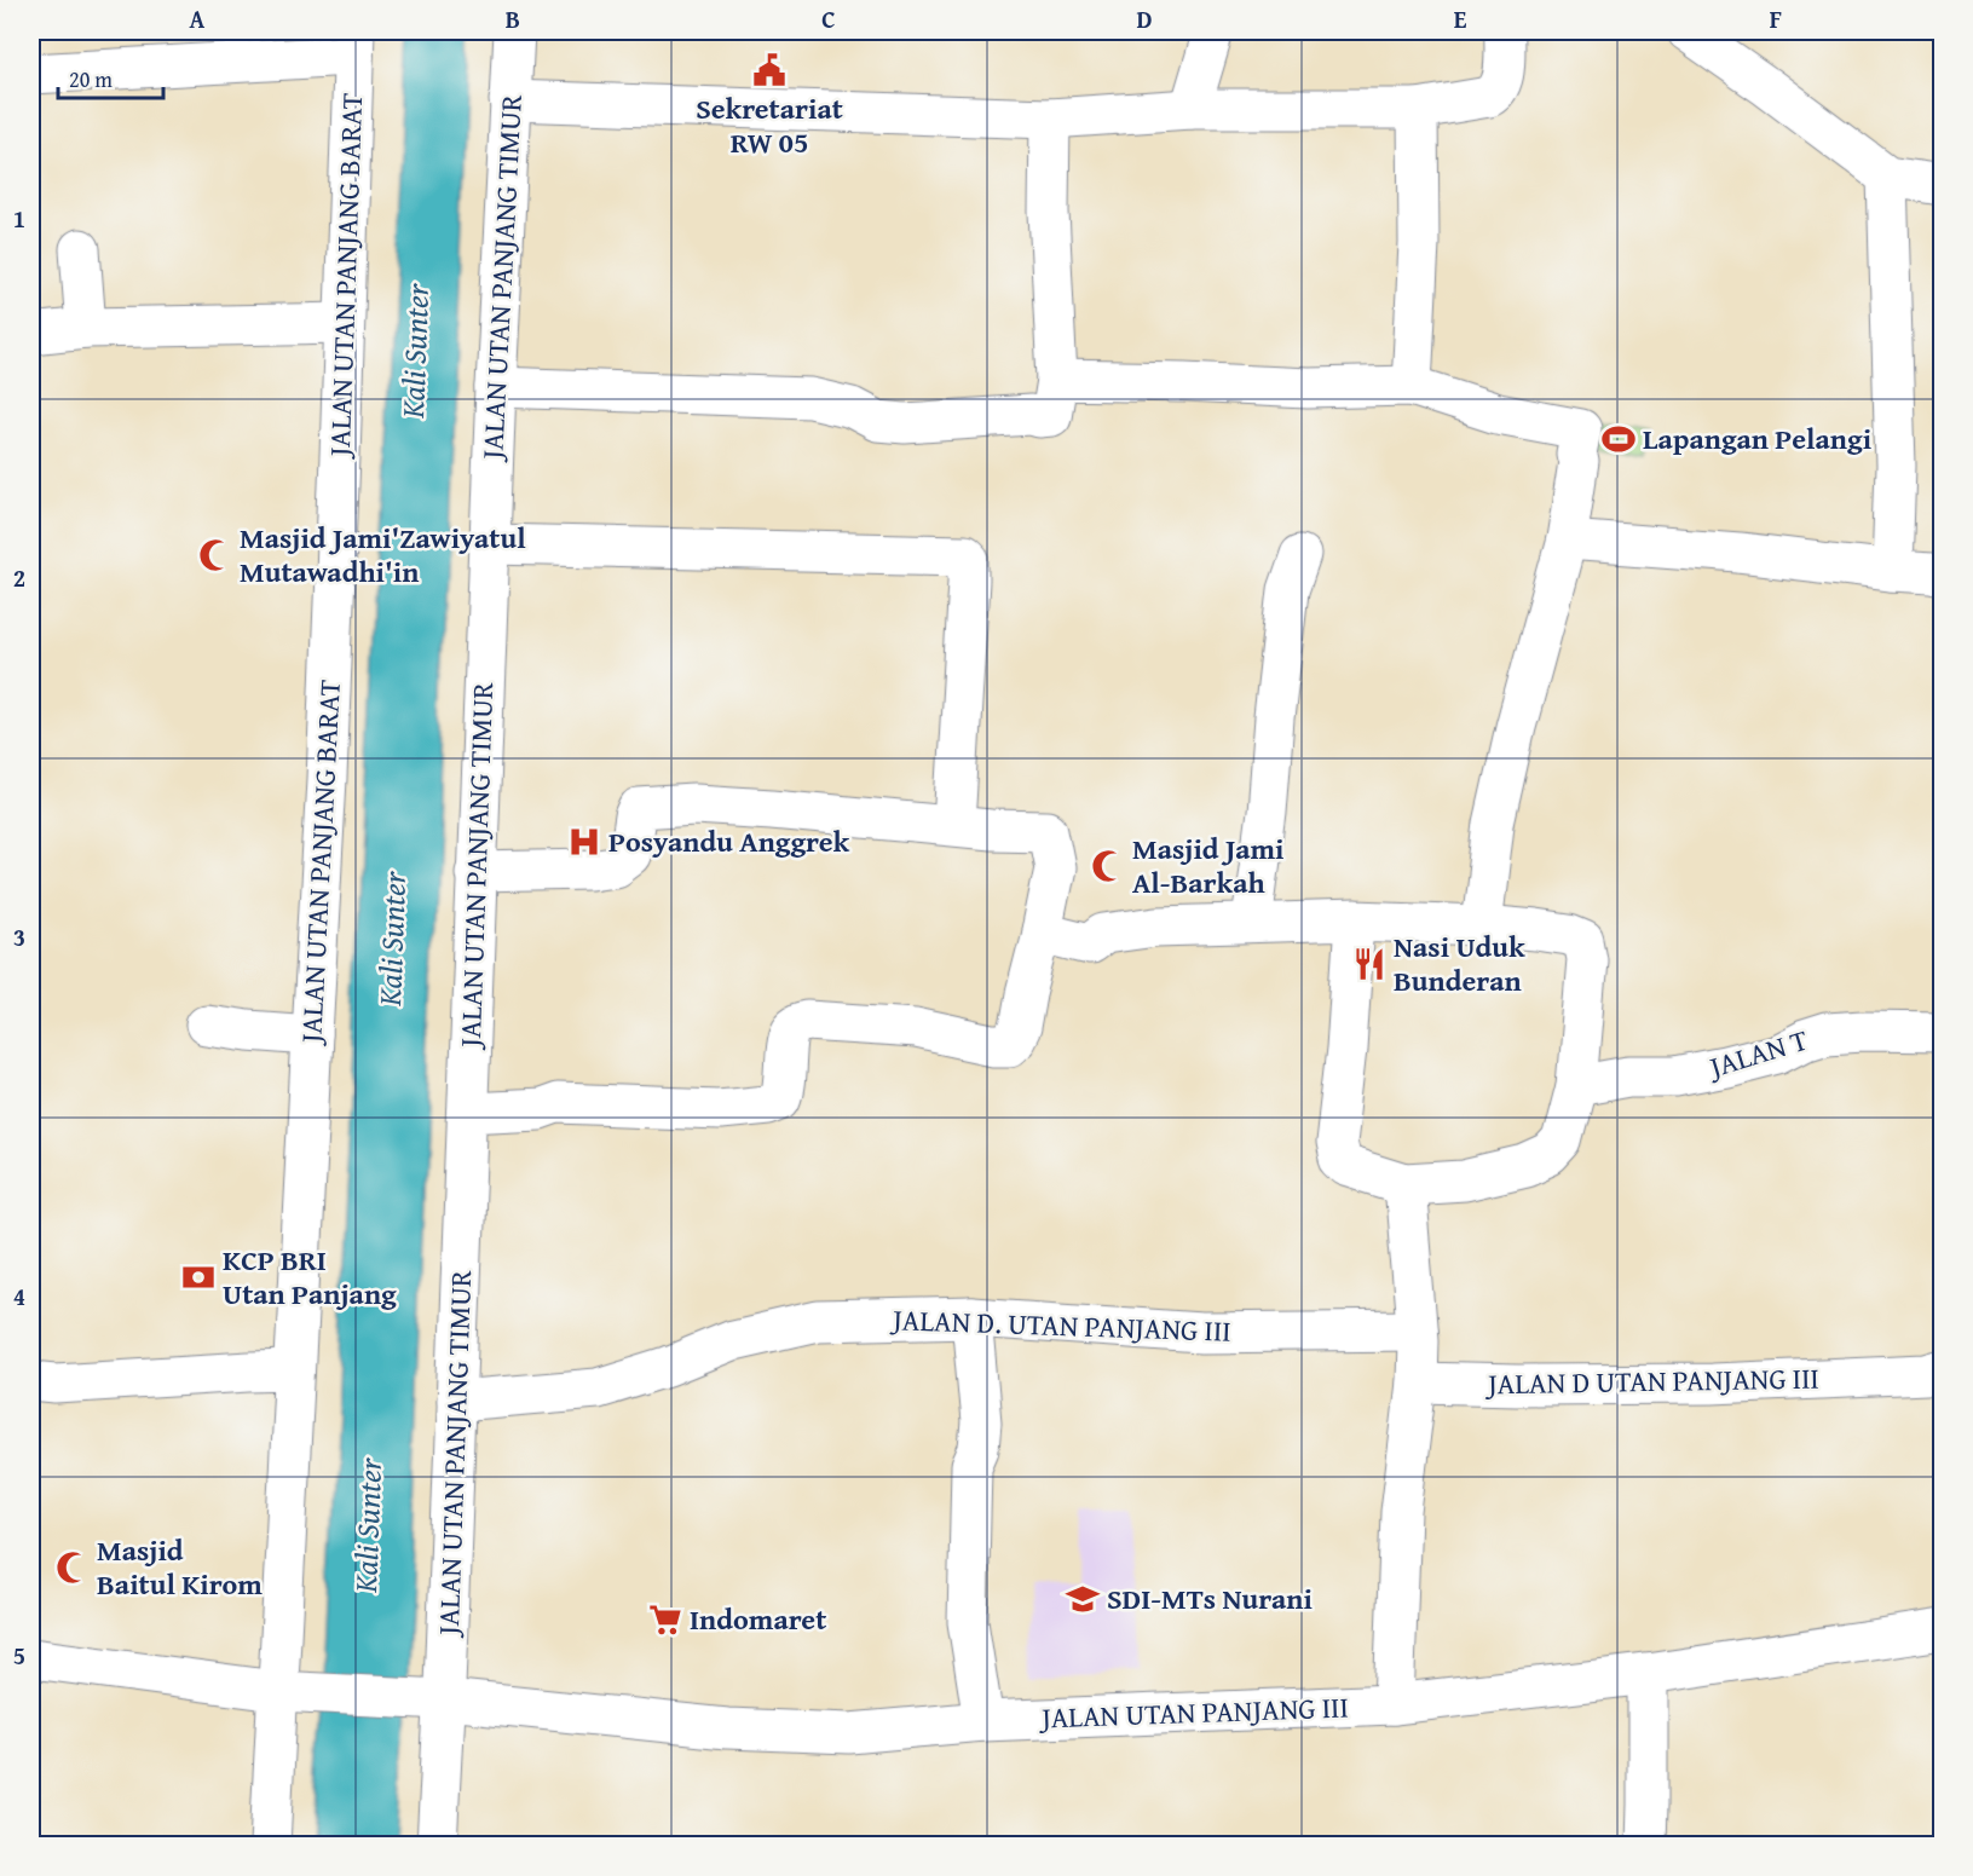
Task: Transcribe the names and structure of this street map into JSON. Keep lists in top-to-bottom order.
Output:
{
  "streets": {
    "street": [
      "JALAN UTAN PANJANG BARAT",
      "JALAN UTAN PANJANG TIMUR",
      "JALAN T",
      "JALAN D. UTAN PANJANG III",
      "JALAN D UTAN PANJANG III",
      "JALAN UTAN PANJANG III"
    ]
  },
  "crossings": [
    ["JALAN UTAN PANJANG BARAT", "JALAN UTAN PANJANG III"],
    ["JALAN UTAN PANJANG TIMUR", "JALAN D. UTAN PANJANG III"],
    ["JALAN UTAN PANJANG TIMUR", "JALAN UTAN PANJANG III"]
  ],
  "water": ["Kali Sunter"],
  "places": {
    "public building": ["Sekretariat RW 05"],
    "sports": ["Lapangan Pelangi"],
    "mosque": ["Masjid Jami'Zawiyatul Mutawadhi'in", "Masjid Jami Al-Barkah", "Masjid Baitul Kirom"],
    "hospital": ["Posyandu Anggrek"],
    "restaurant": ["Nasi Uduk Bunderan"],
    "bank": ["KCP BRI Utan Panjang"],
    "school or university": ["SDI-MTs Nurani"],
    "supermarket": ["Indomaret"]
  },
  "scale_bar": "20 m",
  "grid": {
    "columns": [
      "A",
      "B",
      "C",
      "D",
      "E",
      "F"
    ],
    "rows": [
      "1",
      "2",
      "3",
      "4",
      "5"
    ]
  }
}
